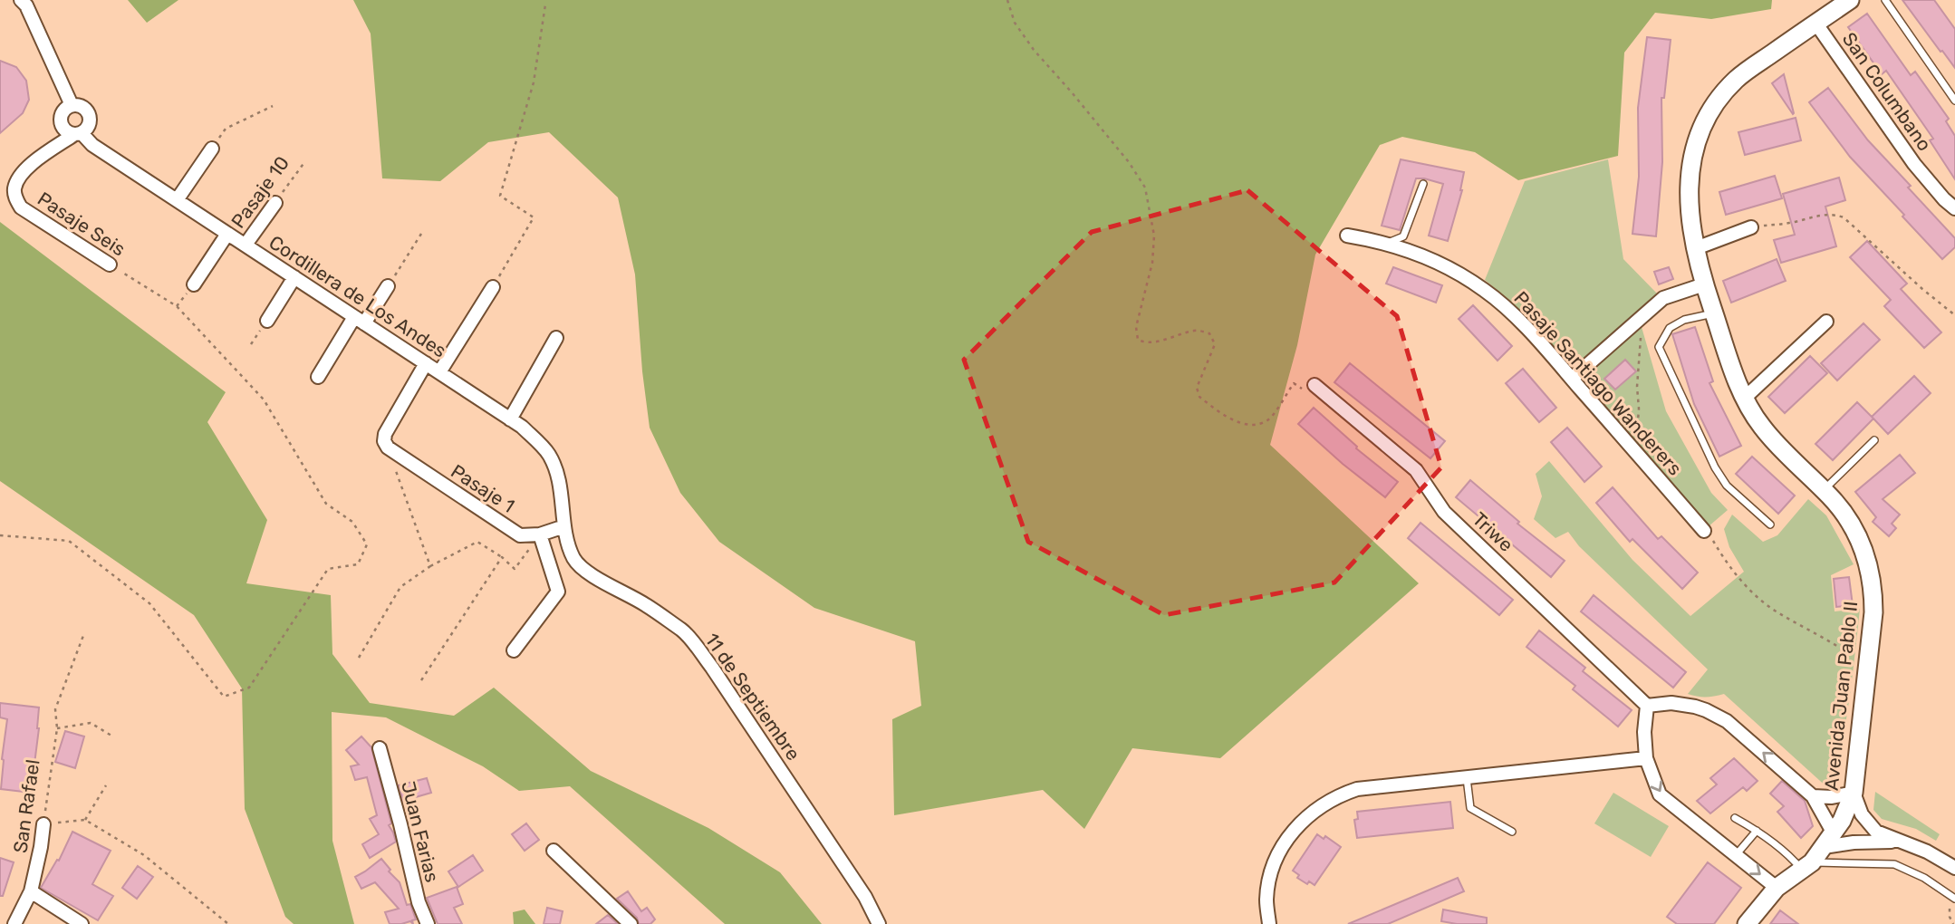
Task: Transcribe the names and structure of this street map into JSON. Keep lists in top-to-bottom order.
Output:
{
  "streets": {
    "street": [
      "San Columbano",
      "Pasaje 10",
      "Pasaje Seis",
      "Cordillera de Los Andes",
      "Pasaje Santiago Wanderers",
      "Pasaje 1",
      "Triwe",
      "Avenida Juan Pablo II",
      "11 de Septiembre",
      "San Rafael",
      "Juan Farias"
    ]
  },
  "crossings": [
    ["San Columbano", "Avenida Juan Pablo II"],
    ["Pasaje 10", "Cordillera de Los Andes"],
    ["Pasaje Seis", "Cordillera de Los Andes"],
    ["Cordillera de Los Andes", "Pasaje 1"],
    ["Cordillera de Los Andes", "11 de Septiembre"],
    ["Pasaje 1", "11 de Septiembre"]
  ]
}
